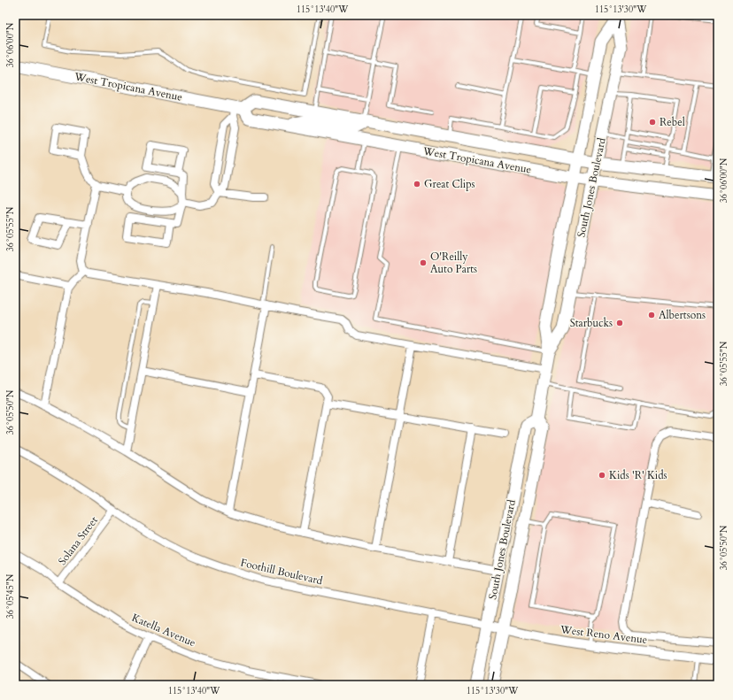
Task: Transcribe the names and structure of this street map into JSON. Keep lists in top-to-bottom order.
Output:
{
  "streets": {
    "main road": ["West Tropicana Avenue", "South Jones Boulevard"],
    "street": [
      "Solana Street",
      "Foothill Boulevard",
      "Katella Avenue",
      "West Reno Avenue"
    ]
  },
  "crossings": [
    ["West Tropicana Avenue", "South Jones Boulevard"],
    ["South Jones Boulevard", "Foothill Boulevard"],
    ["South Jones Boulevard", "West Reno Avenue"],
    ["Solana Street", "Foothill Boulevard"],
    ["Solana Street", "Katella Avenue"],
    ["Foothill Boulevard", "West Reno Avenue"]
  ],
  "places": [
    "Rebel",
    "Great Clips",
    "O'Reilly Auto Parts",
    "Albertsons",
    "Starbucks",
    "Kids 'R' Kids"
  ],
  "coordinates": [
    "115°13'40\"W",
    "115°13'30\"W",
    "36°06'00\"N",
    "36°05'55\"N",
    "36°05'50\"N",
    "36°05'45\"N"
  ]
}
